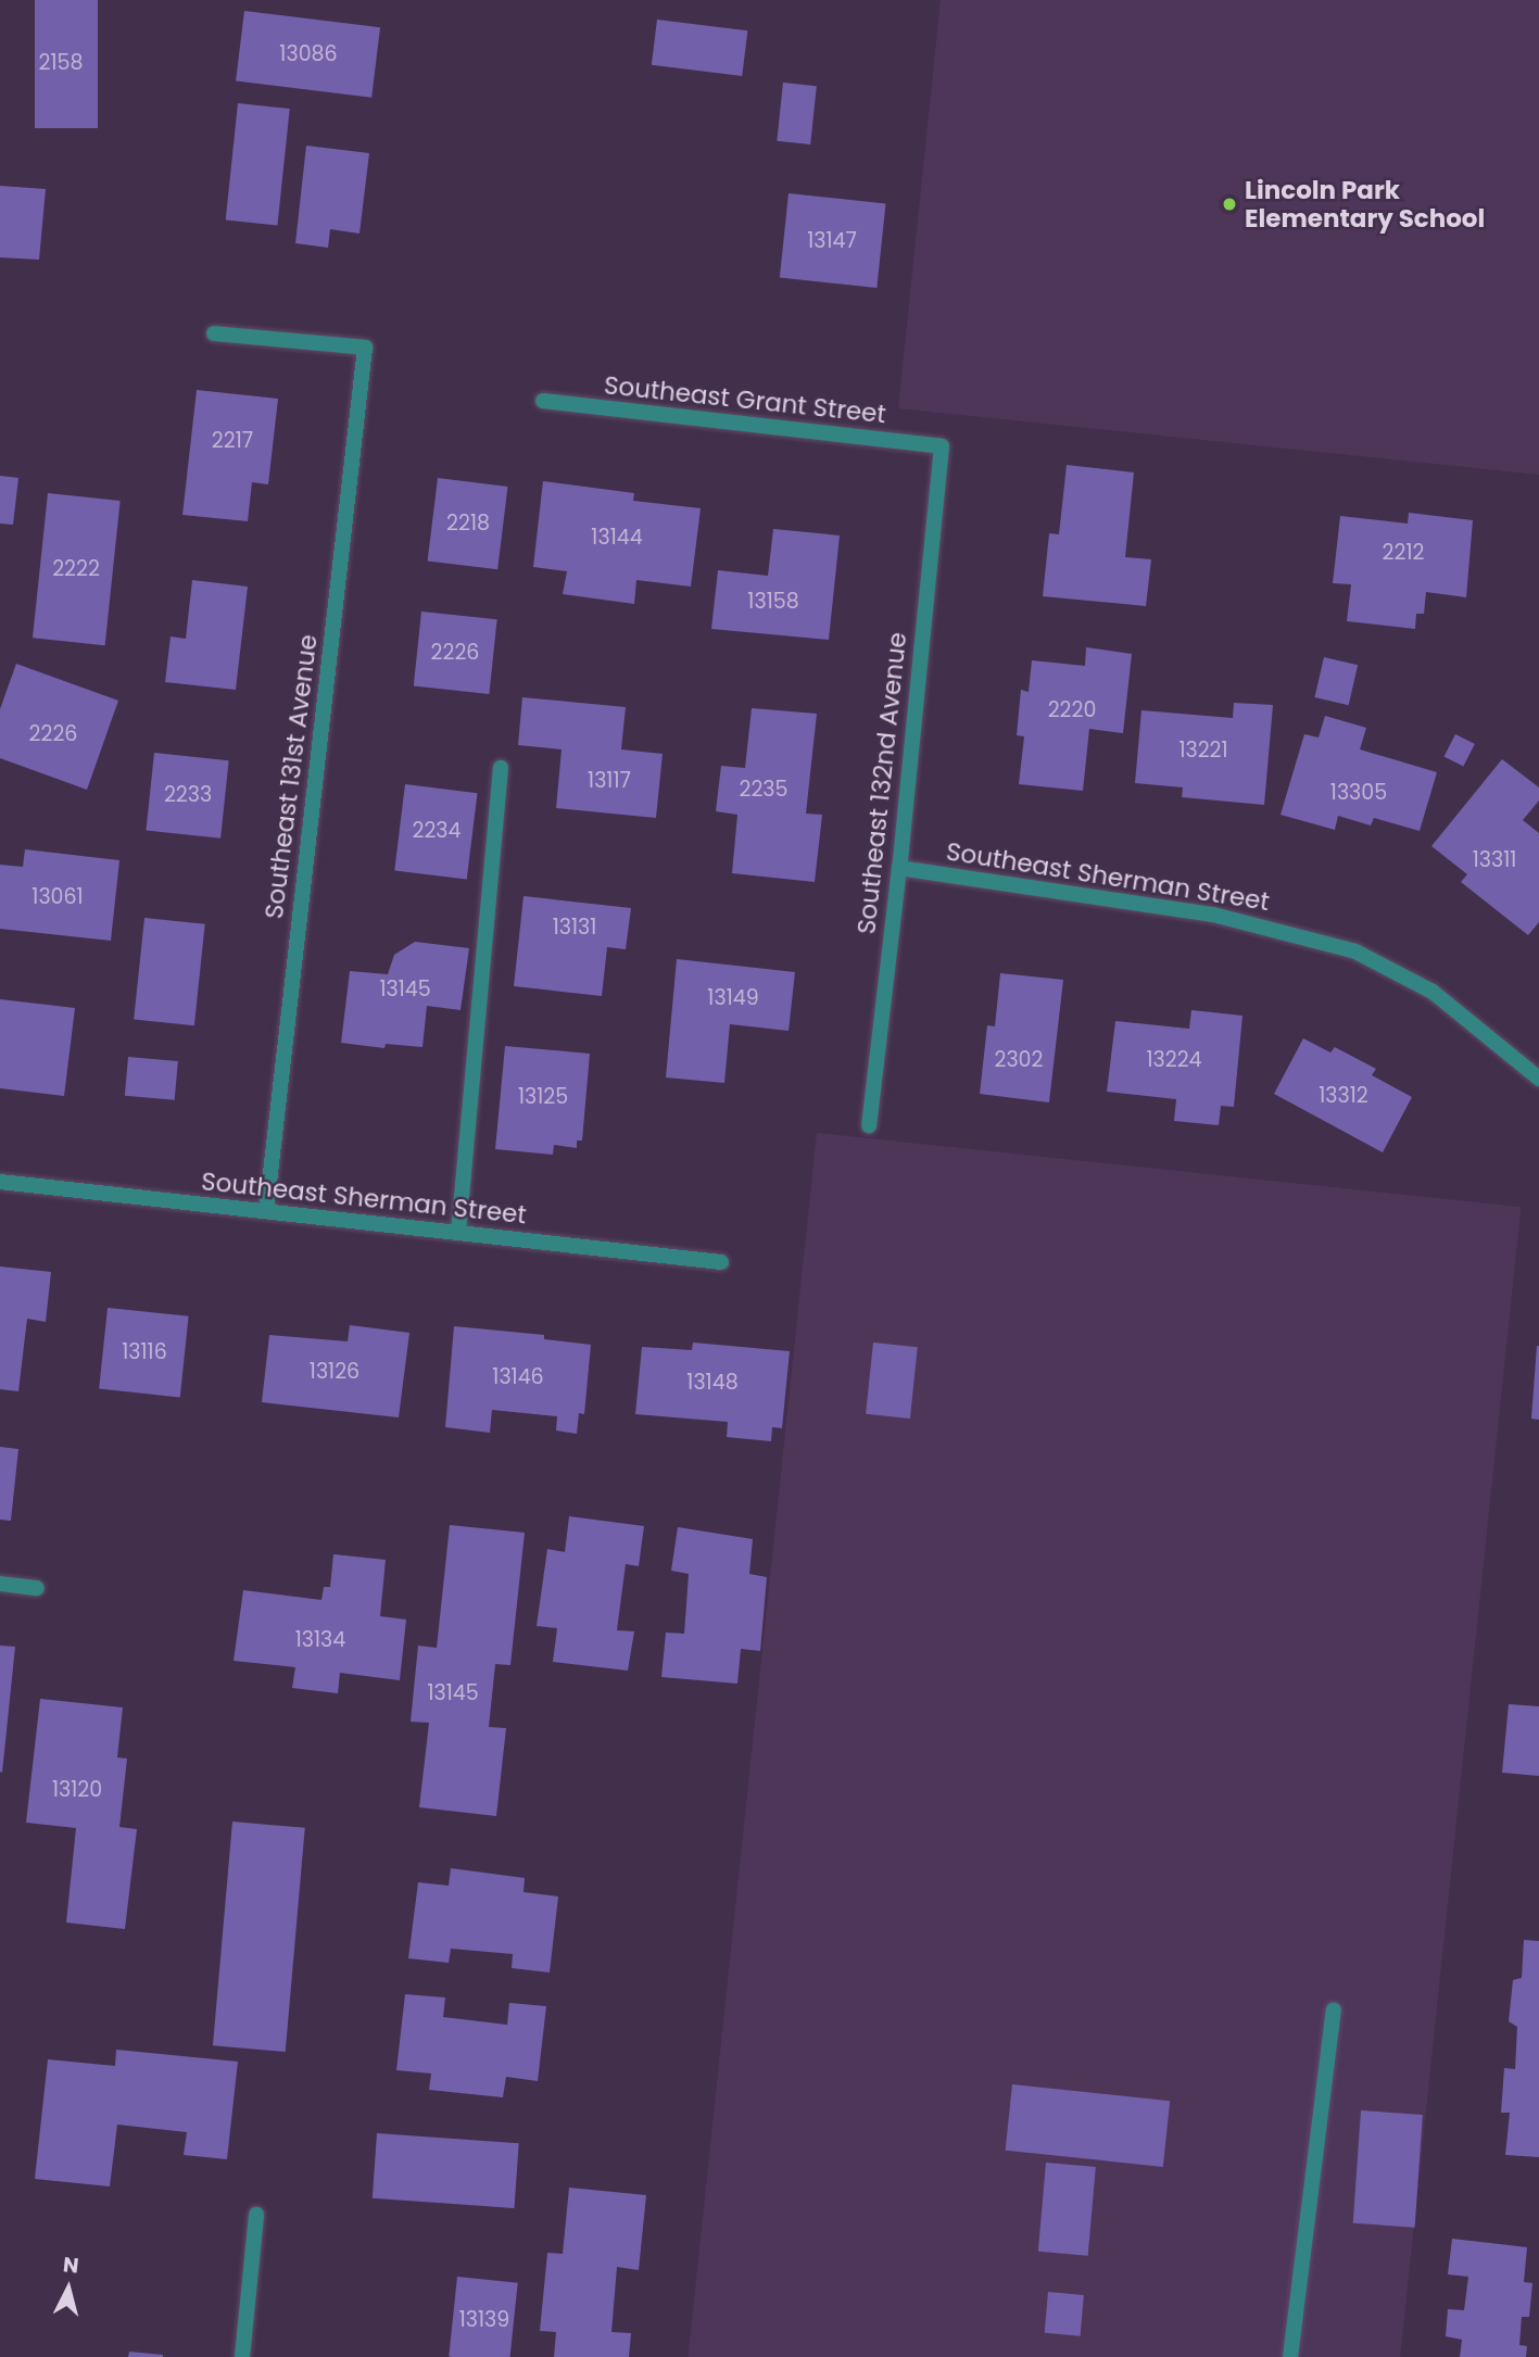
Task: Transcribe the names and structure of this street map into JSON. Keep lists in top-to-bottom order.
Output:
{
  "streets": {
    "street": [
      "Southeast Grant Street",
      "Southeast 131st Avenue",
      "Southeast 132nd Avenue",
      "Southeast Sherman Street"
    ]
  },
  "crossings": [
    ["Southeast Grant Street", "Southeast 132nd Avenue"],
    ["Southeast 131st Avenue", "Southeast Sherman Street"],
    ["Southeast 132nd Avenue", "Southeast Sherman Street"]
  ],
  "places": ["Lincoln Park Elementary School"],
  "house_numbers": [
    "13086",
    "2158",
    "13147",
    "2217",
    "2218",
    "13144",
    "2212",
    "2222",
    "13158",
    "2226",
    "2220",
    "2226",
    "13221",
    "13117",
    "2235",
    "13305",
    "2233",
    "2234",
    "13311",
    "13061",
    "13131",
    "13145",
    "13149",
    "2302",
    "13224",
    "13312",
    "13125",
    "13116",
    "13126",
    "13146",
    "13148",
    "13134",
    "13145",
    "13120",
    "13139"
  ],
  "north": "top"
}
